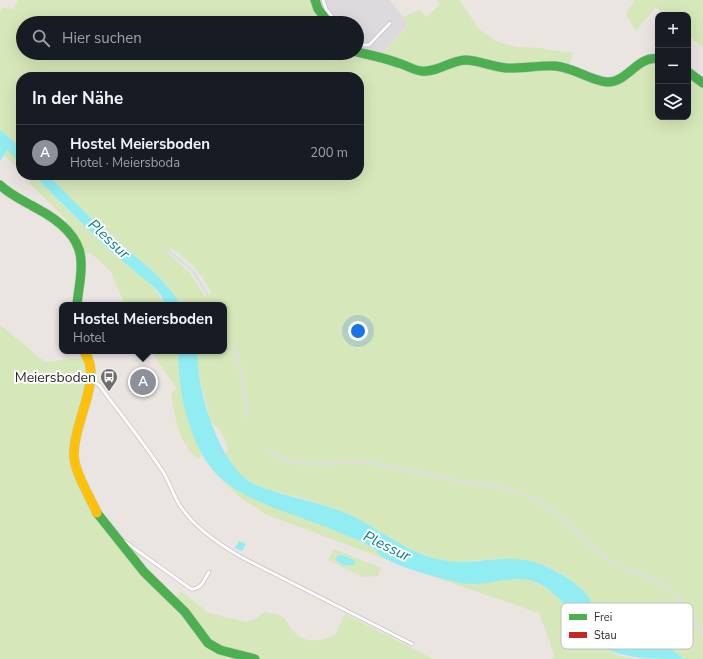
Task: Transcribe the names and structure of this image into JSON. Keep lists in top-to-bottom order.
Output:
{
  "water": ["Plessur"],
  "places": {
    "bus stop": ["Meiersboden"]
  },
  "legend": ["Frei", "Stau"],
  "page": {
    "map_buttons": ["+", "−"],
    "search": "Hier suchen",
    "heading": "In der Nähe",
    "list": [
      {
        "mark": "A",
        "name": "Hostel Meiersboden",
        "note": "Hotel · Meiersboda",
        "value": "200 m"
      }
    ],
    "popup": ["Hostel Meiersboden", "Hotel"],
    "pins": "A"
  }
}
